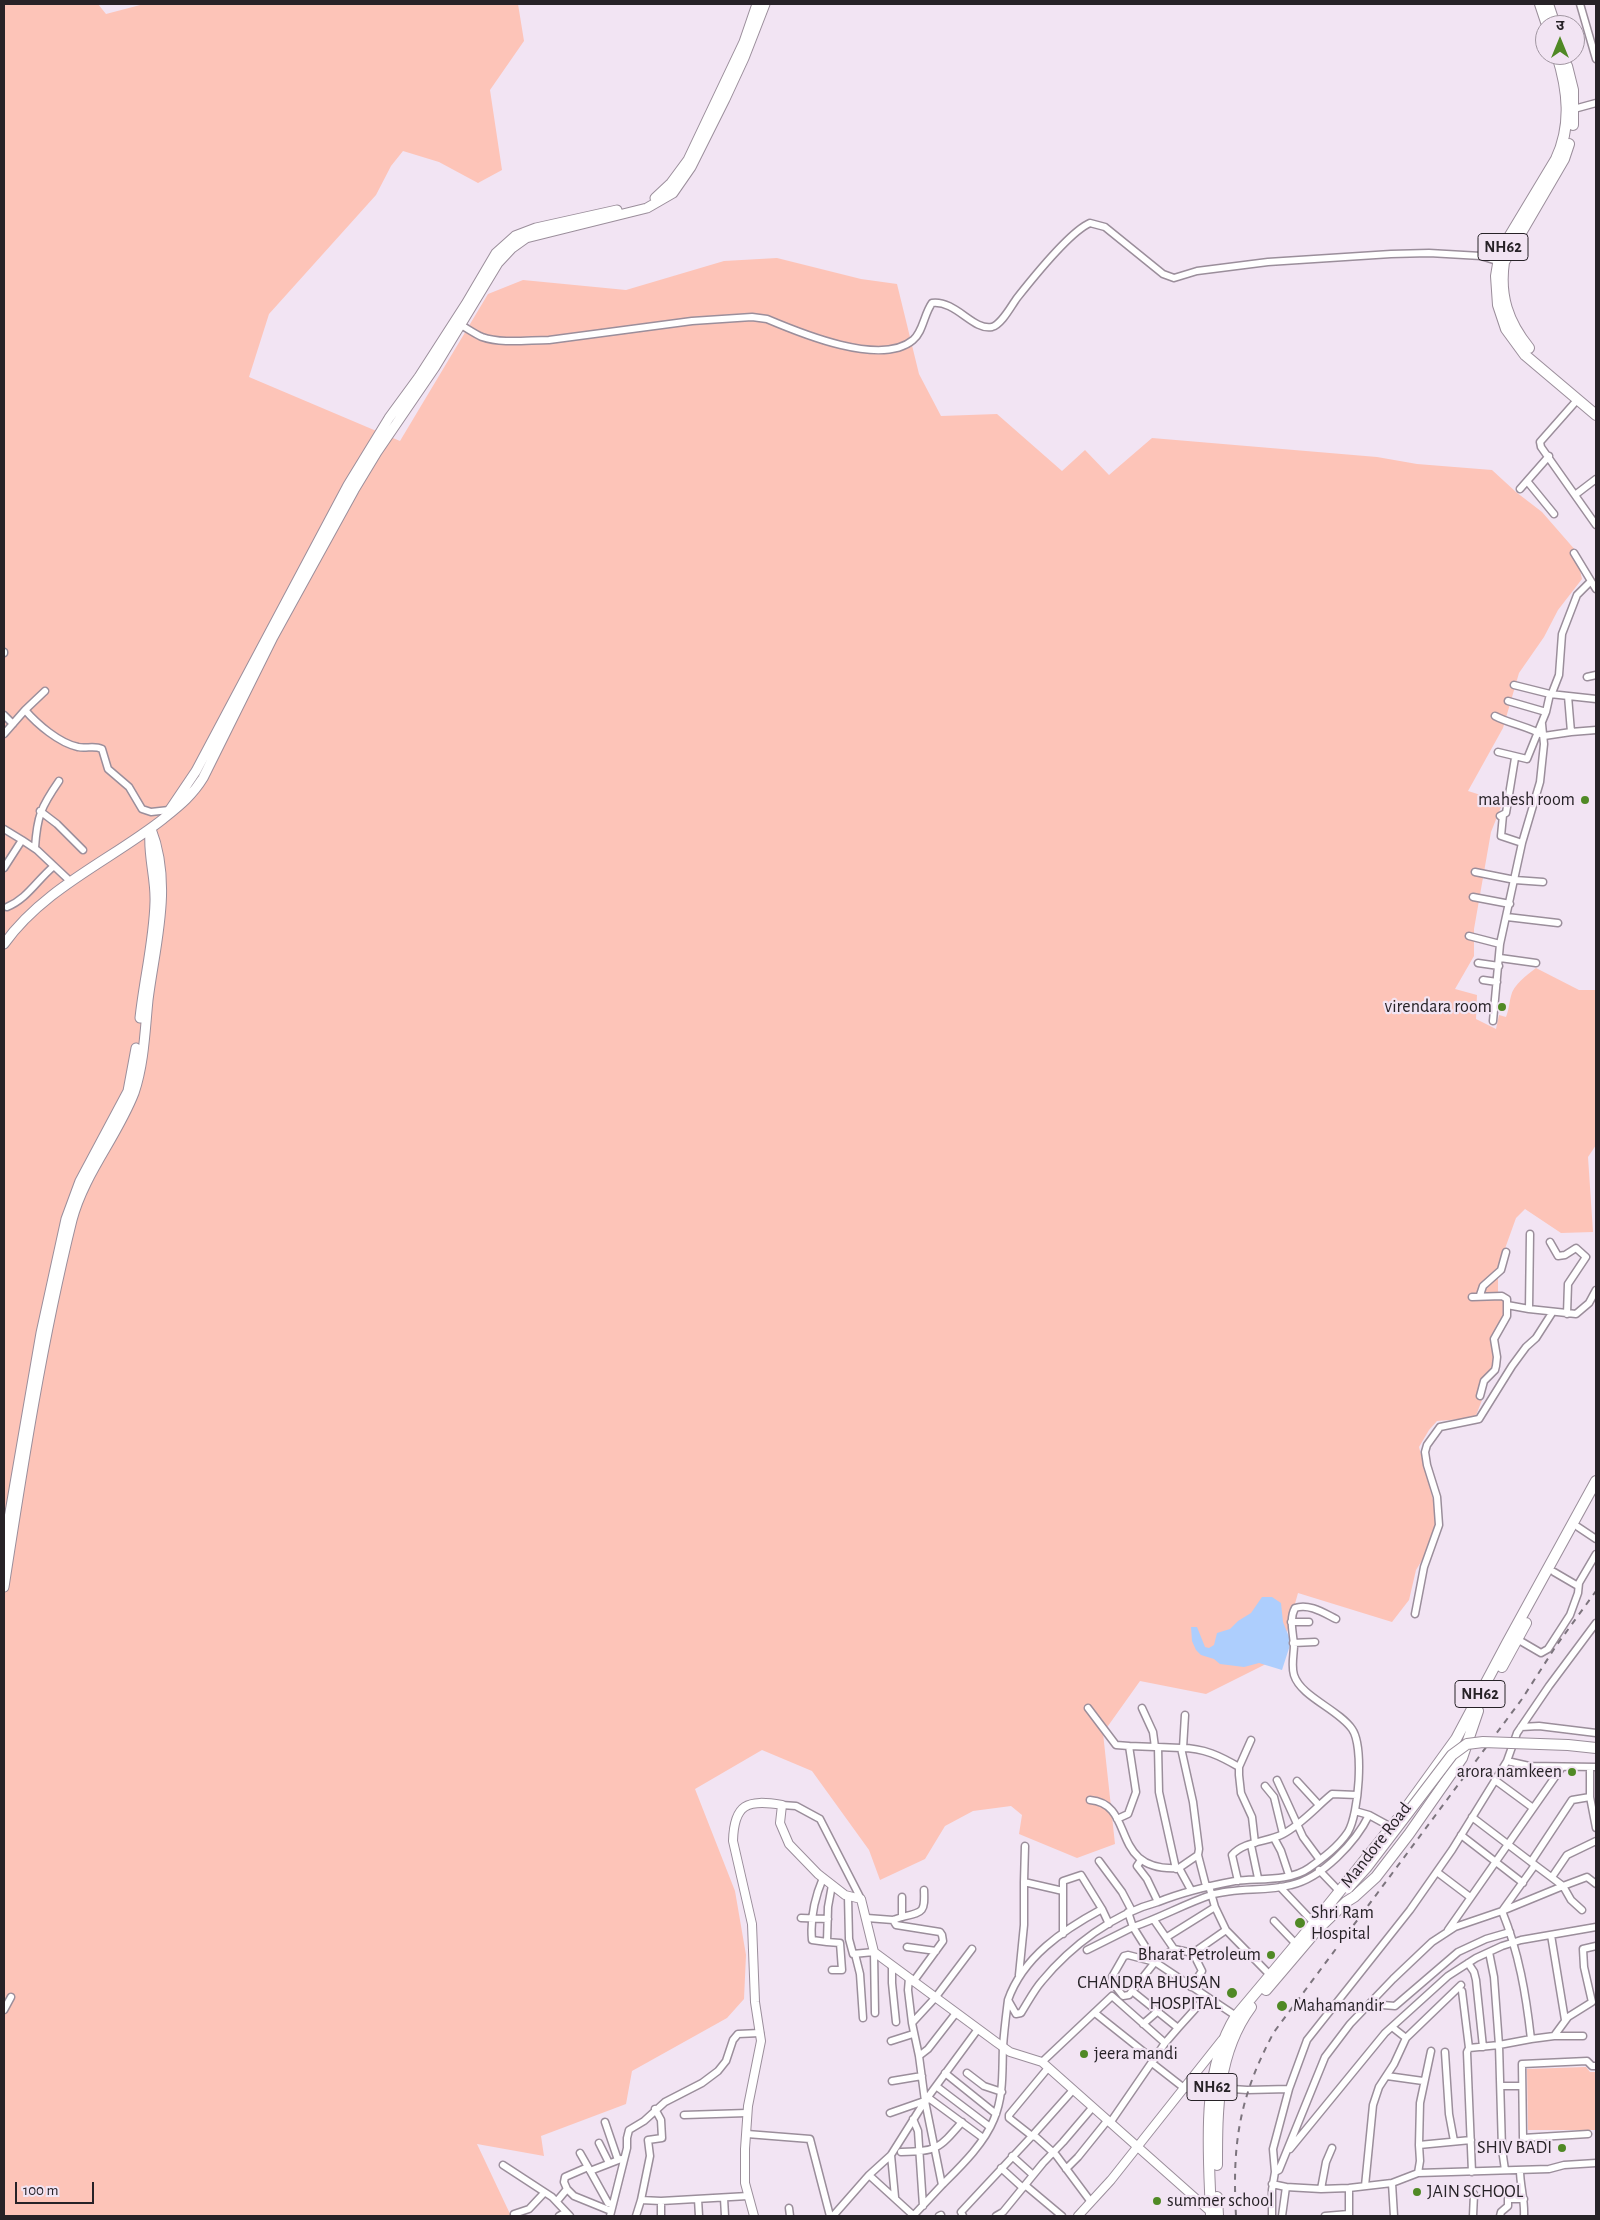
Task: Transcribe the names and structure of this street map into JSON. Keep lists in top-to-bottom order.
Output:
{
  "streets": {
    "main road": ["NH62", "Mandore Road"]
  },
  "places": [
    "mahesh room",
    "virendara room",
    "arora namkeen",
    "Shri Ram Hospital",
    "Bharat Petroleum",
    "CHANDRA BHUSAN HOSPITAL",
    "Mahamandir",
    "jeera mandi",
    "SHIV BADI",
    "JAIN SCHOOL",
    "summer school"
  ],
  "scale_bar": "100 m",
  "north": "top"
}
